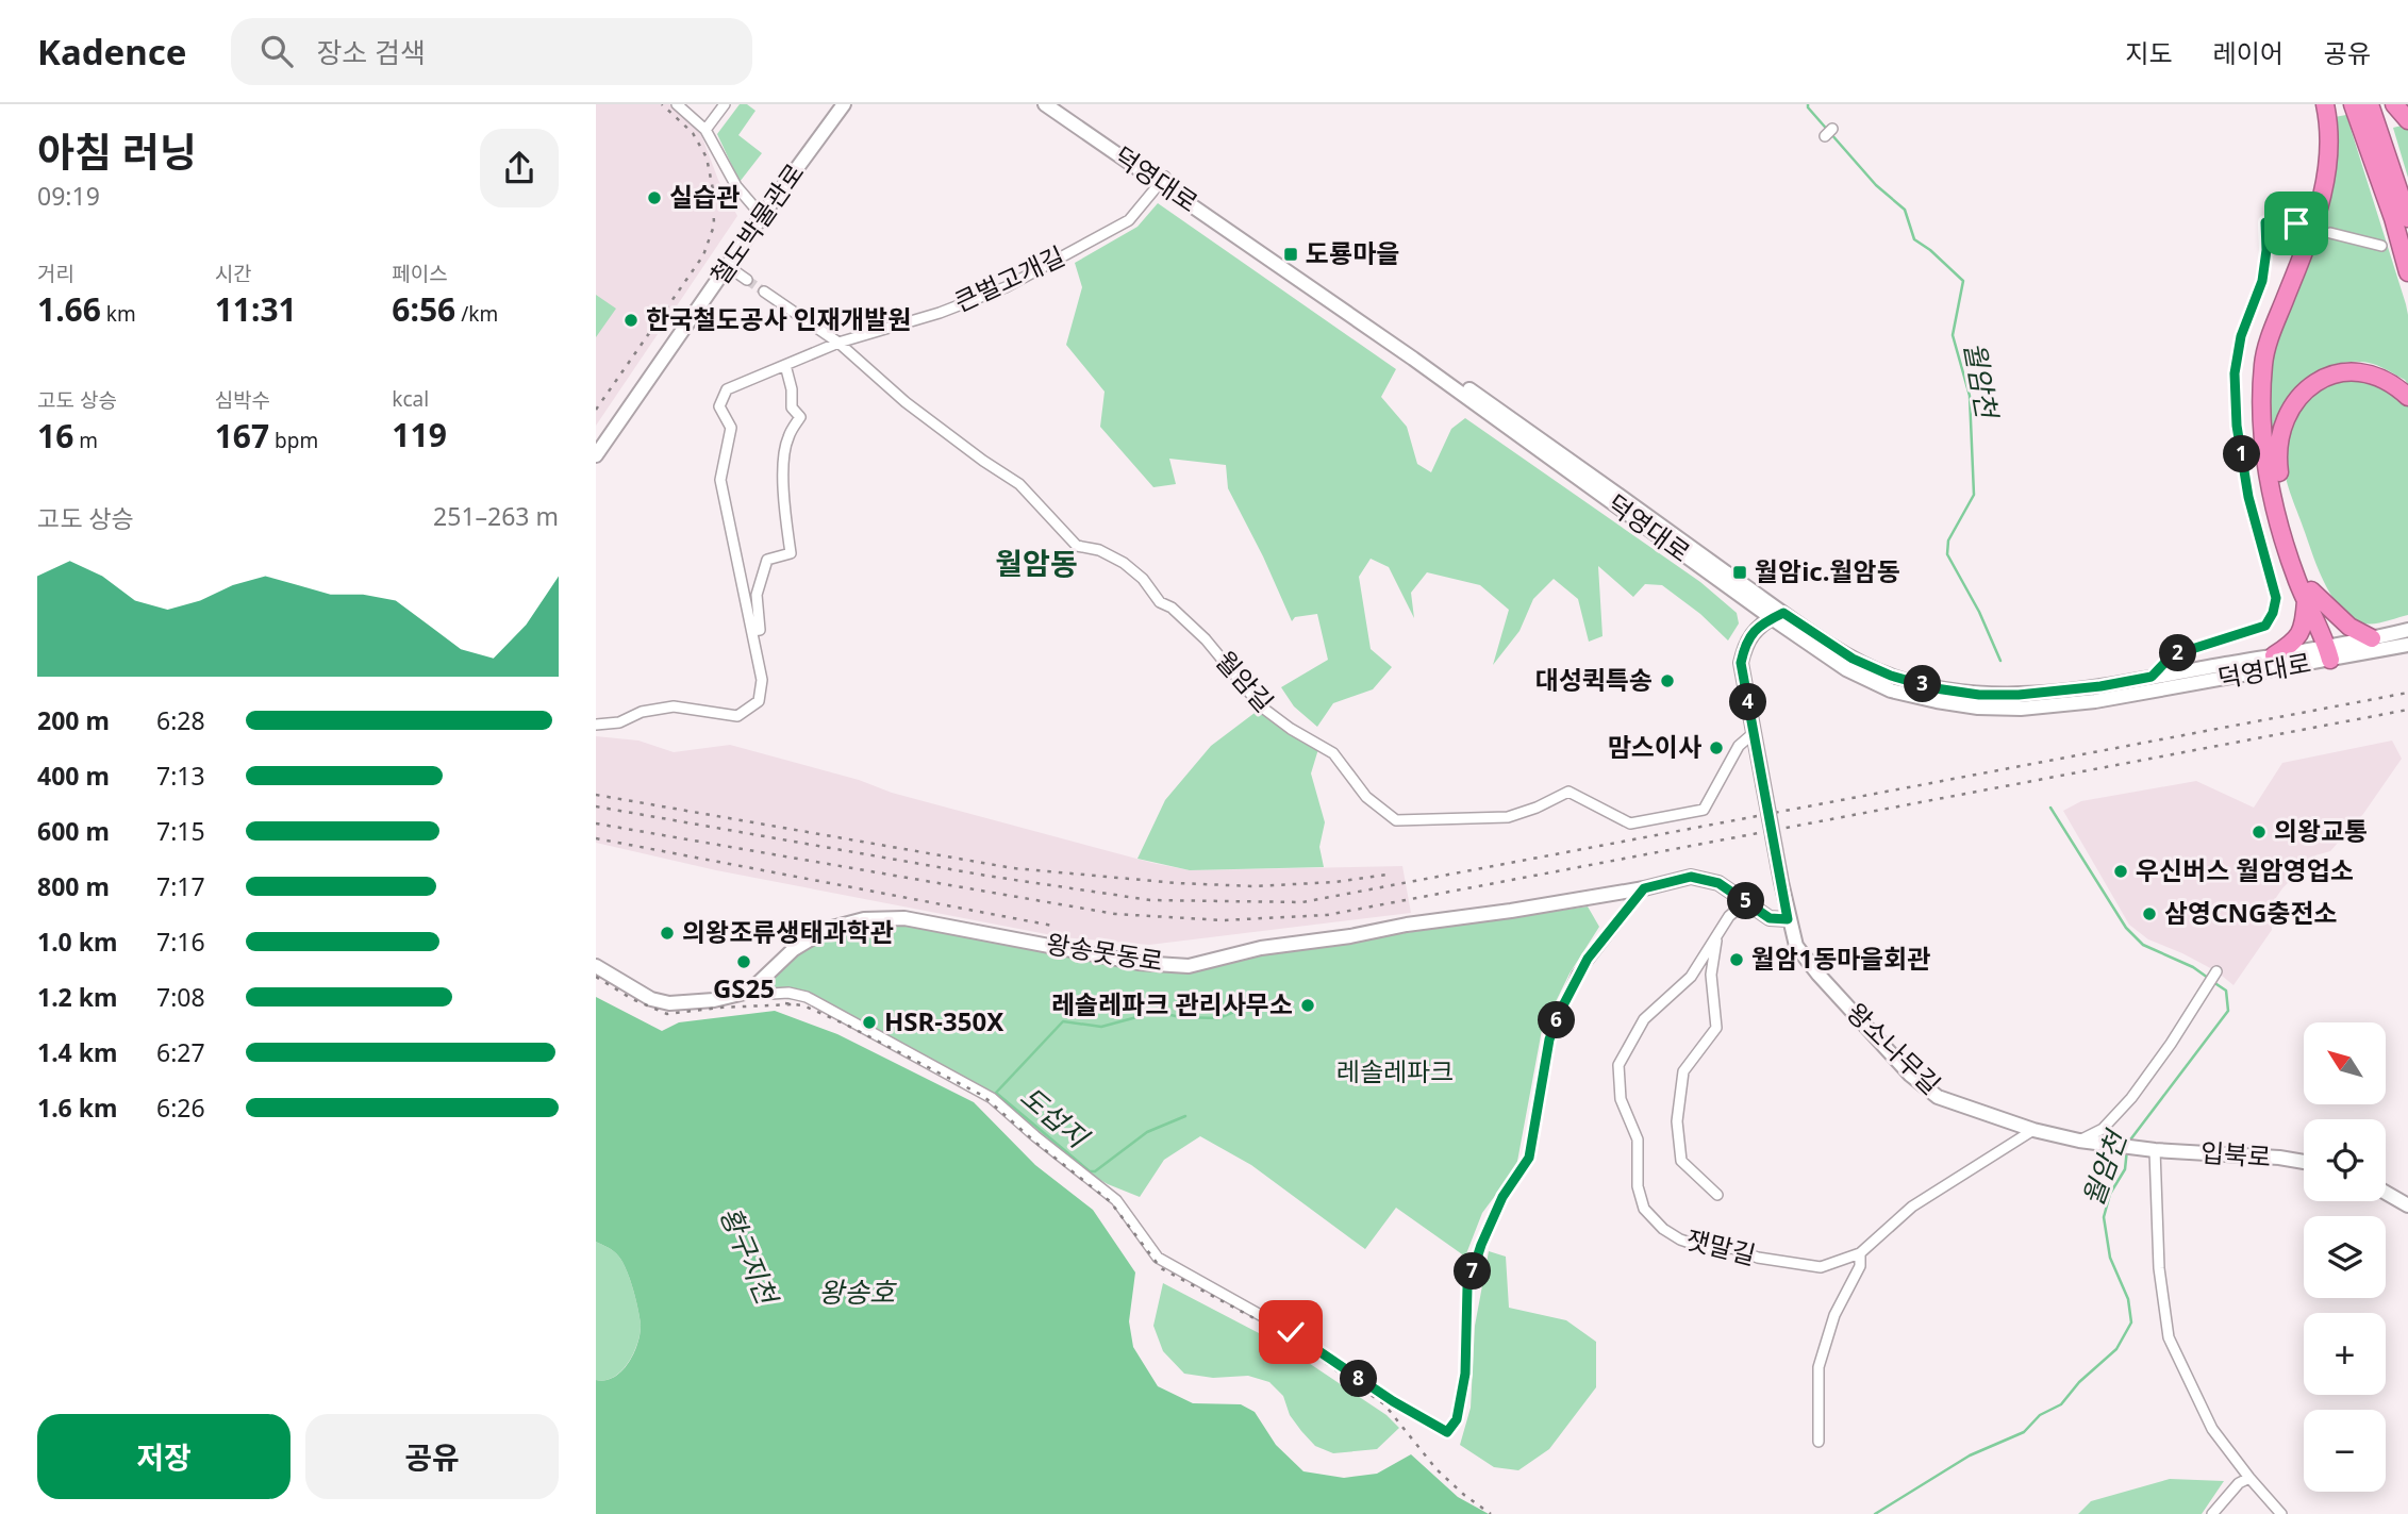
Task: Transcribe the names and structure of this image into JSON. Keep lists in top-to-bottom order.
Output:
{
  "streets": {
    "street": [
      "덕영대로",
      "철도박물관로",
      "큰벌고개길",
      "월암길",
      "왕송못동로",
      "왕소나무길",
      "입북로",
      "잿말길"
    ]
  },
  "crossings": [
    ["덕영대로", "큰벌고개길"],
    ["큰벌고개길", "월암길"],
    ["왕송못동로", "왕소나무길"],
    ["왕송못동로", "잿말길"],
    ["왕소나무길", "입북로"],
    ["왕소나무길", "잿말길"]
  ],
  "districts": ["월암동"],
  "water": [
    "월암천",
    "도섭지",
    "황구지천",
    "왕송호"
  ],
  "parks": ["레솔레파크"],
  "places": {
    "other": [
      "실습관",
      "한국철도공사 인재개발원",
      "대성퀵특송",
      "맘스이사",
      "의왕교통",
      "우신버스 월암영업소",
      "삼영CNG충전소",
      "의왕조류생태과학관",
      "월암1동마을회관",
      "GS25",
      "레솔레파크 관리사무소",
      "HSR-350X"
    ],
    "transit": ["도룡마을", "월암ic.월암동"]
  },
  "north": "top left",
  "page": {
    "header": "Kadence",
    "search": "장소 검색",
    "nav": ["지도", "레이어", "공유"],
    "heading": ["아침 러닝", "09:19"],
    "stats": [
      ["거리", "1.66 km"],
      ["시간", "11:31"],
      ["페이스", "6:56 /km"],
      ["고도 상승", "16 m"],
      ["심박수", "167 bpm"],
      ["kcal", "119"]
    ],
    "pins": [
      "1",
      "2",
      "3",
      "4",
      "5",
      "6",
      "7",
      "8"
    ],
    "chart": ["고도 상승", "251–263 m"],
    "list": [
      {
        "name": "200 m",
        "note": "6:28"
      },
      {
        "name": "400 m",
        "note": "7:13"
      },
      {
        "name": "600 m",
        "note": "7:15"
      },
      {
        "name": "800 m",
        "note": "7:17"
      },
      {
        "name": "1.0 km",
        "note": "7:16"
      },
      {
        "name": "1.2 km",
        "note": "7:08"
      },
      {
        "name": "1.4 km",
        "note": "6:27"
      },
      {
        "name": "1.6 km",
        "note": "6:26"
      }
    ],
    "map_buttons": ["+", "−"],
    "buttons": ["저장", "공유"]
  }
}
